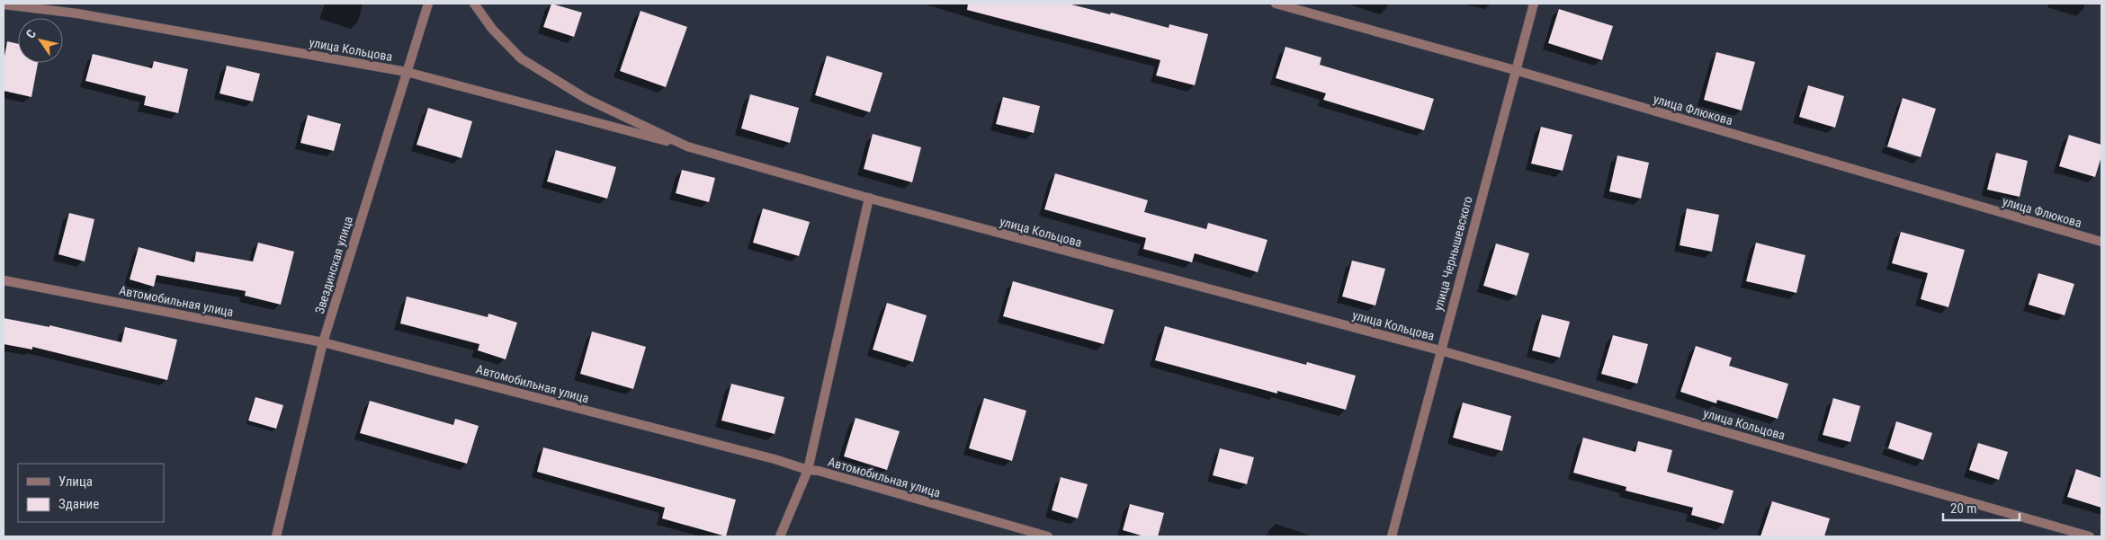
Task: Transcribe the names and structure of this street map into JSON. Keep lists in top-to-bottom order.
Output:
{
  "streets": {
    "street": [
      "улица Кольцова",
      "улица Флюкова",
      "улица Чернышевского",
      "Звездинская улица",
      "Автомобильная улица"
    ]
  },
  "crossings": [
    ["улица Кольцова", "улица Чернышевского"],
    ["улица Кольцова", "Звездинская улица"],
    ["улица Флюкова", "улица Чернышевского"],
    ["Звездинская улица", "Автомобильная улица"]
  ],
  "legend": ["Улица", "Здание"],
  "scale_bar": "20 m",
  "north": "top left"
}
